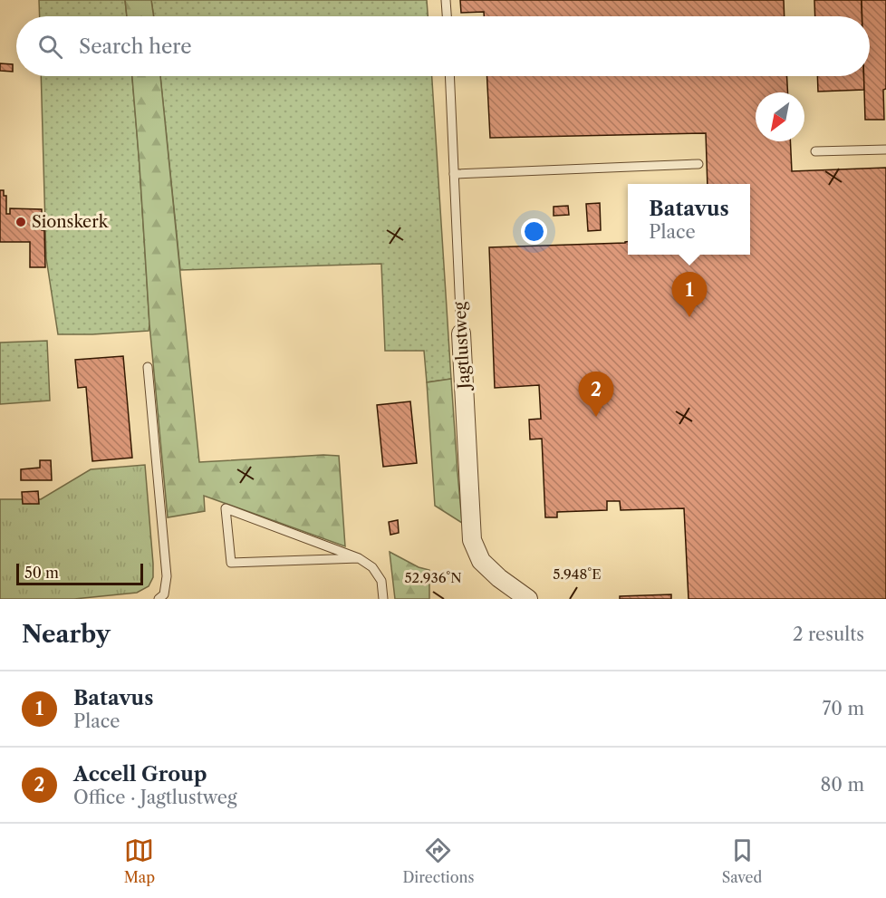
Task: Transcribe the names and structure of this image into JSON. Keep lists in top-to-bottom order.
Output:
{
  "streets": {
    "street": ["Jagtlustweg"]
  },
  "places": ["Sionskerk"],
  "scale_bar": "50 m",
  "north": "bottom left",
  "page": {
    "search": "Search here",
    "popup": ["Batavus", "Place"],
    "pins": ["1", "2"],
    "scale": "50 m",
    "heading": ["Nearby", "2 results"],
    "list": [
      {
        "mark": "1",
        "name": "Batavus",
        "note": "Place",
        "value": "70 m"
      },
      {
        "mark": "2",
        "name": "Accell Group",
        "note": "Office · Jagtlustweg",
        "value": "80 m"
      }
    ],
    "nav": ["Map", "Directions", "Saved"]
  },
  "coordinates": ["5.948°E", "52.936°N"]
}
